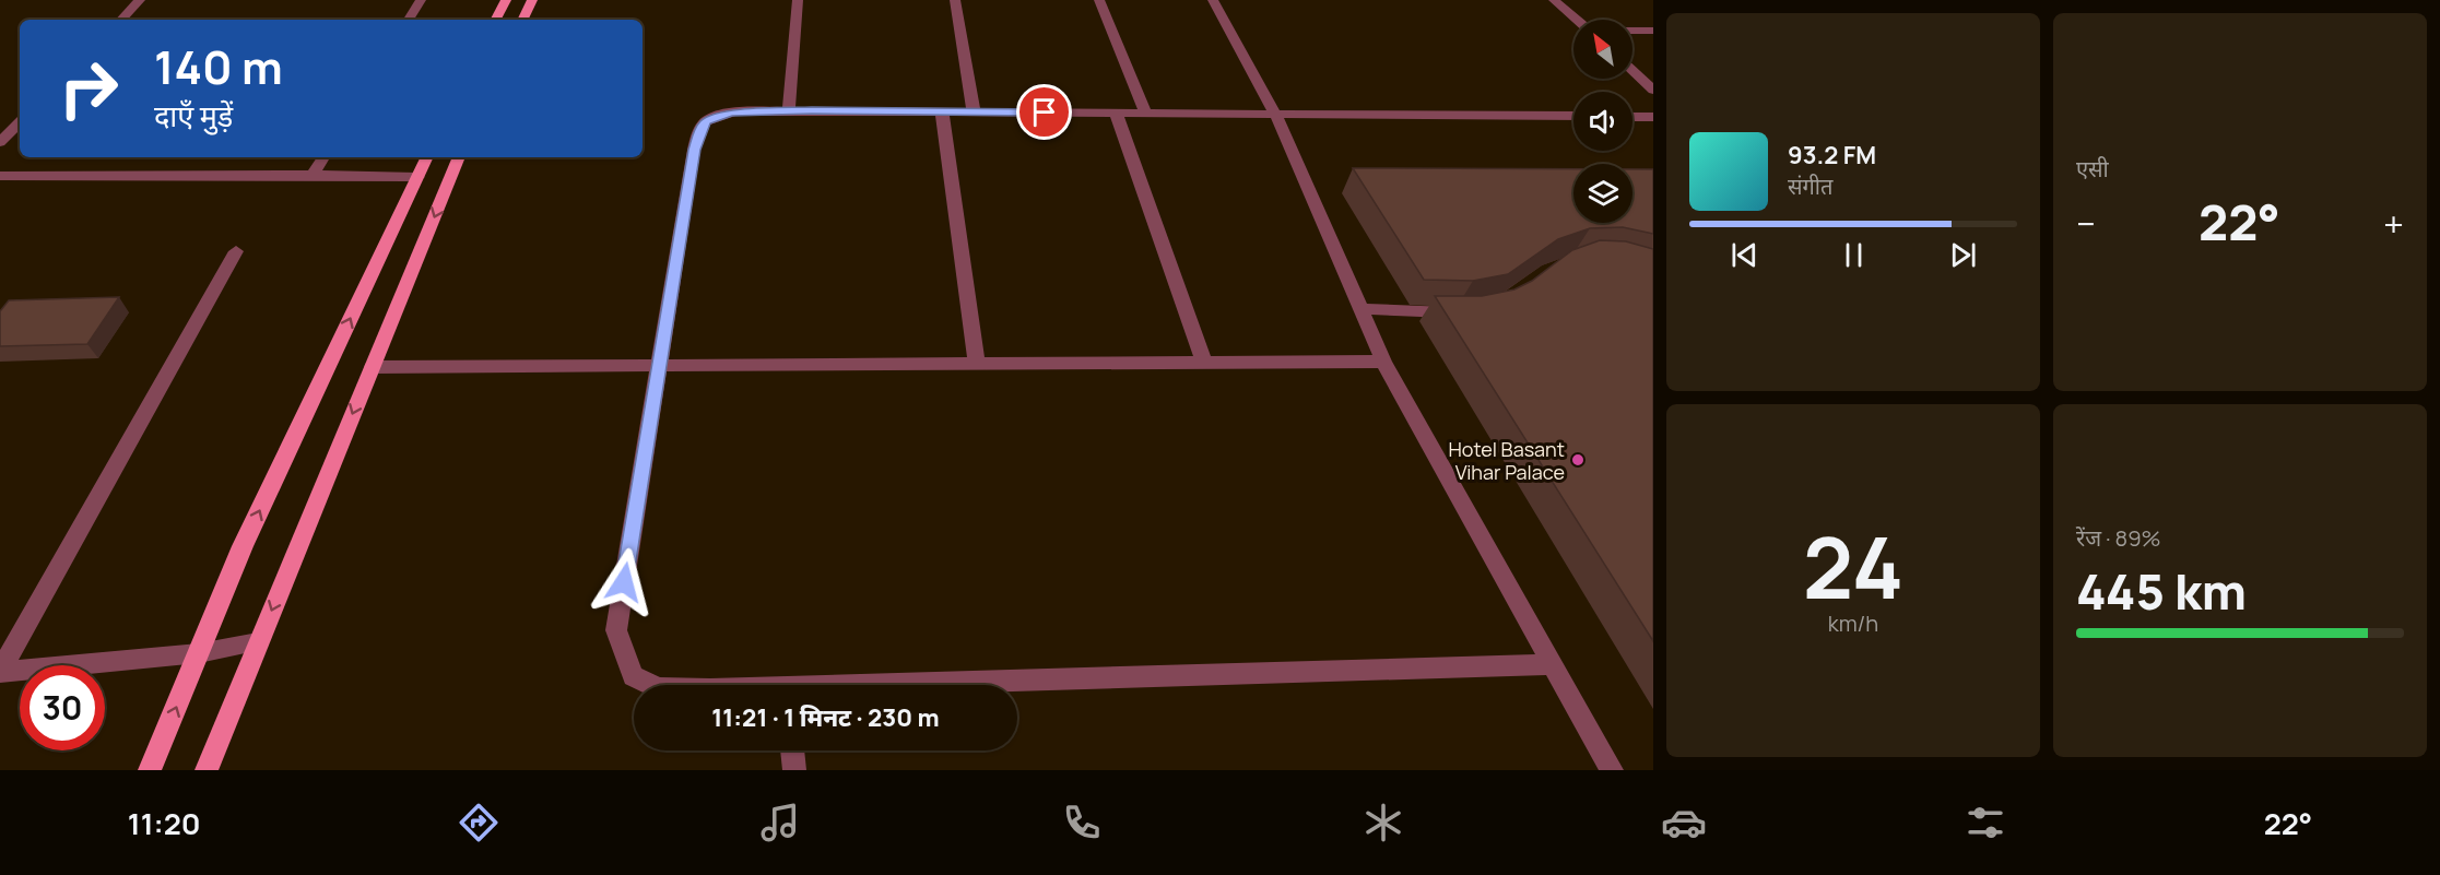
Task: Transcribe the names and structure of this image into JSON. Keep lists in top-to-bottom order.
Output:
{
  "places": ["Hotel Basant Vihar Palace"],
  "north": "top left",
  "page": {
    "tile": [
      "एसी",
      ["24", "km/h"],
      ["रेंज · 89%", "445 km"]
    ],
    "turn": ["140 m", "दाएँ मुड़ें"],
    "song": ["93.2 FM", "संगीत"],
    "heat": ["−", "22°", "+"],
    "limit": "30",
    "trip": "11:21 · 1 मिनट · 230 m",
    "tabs": ["11:20", "22°"]
  }
}
